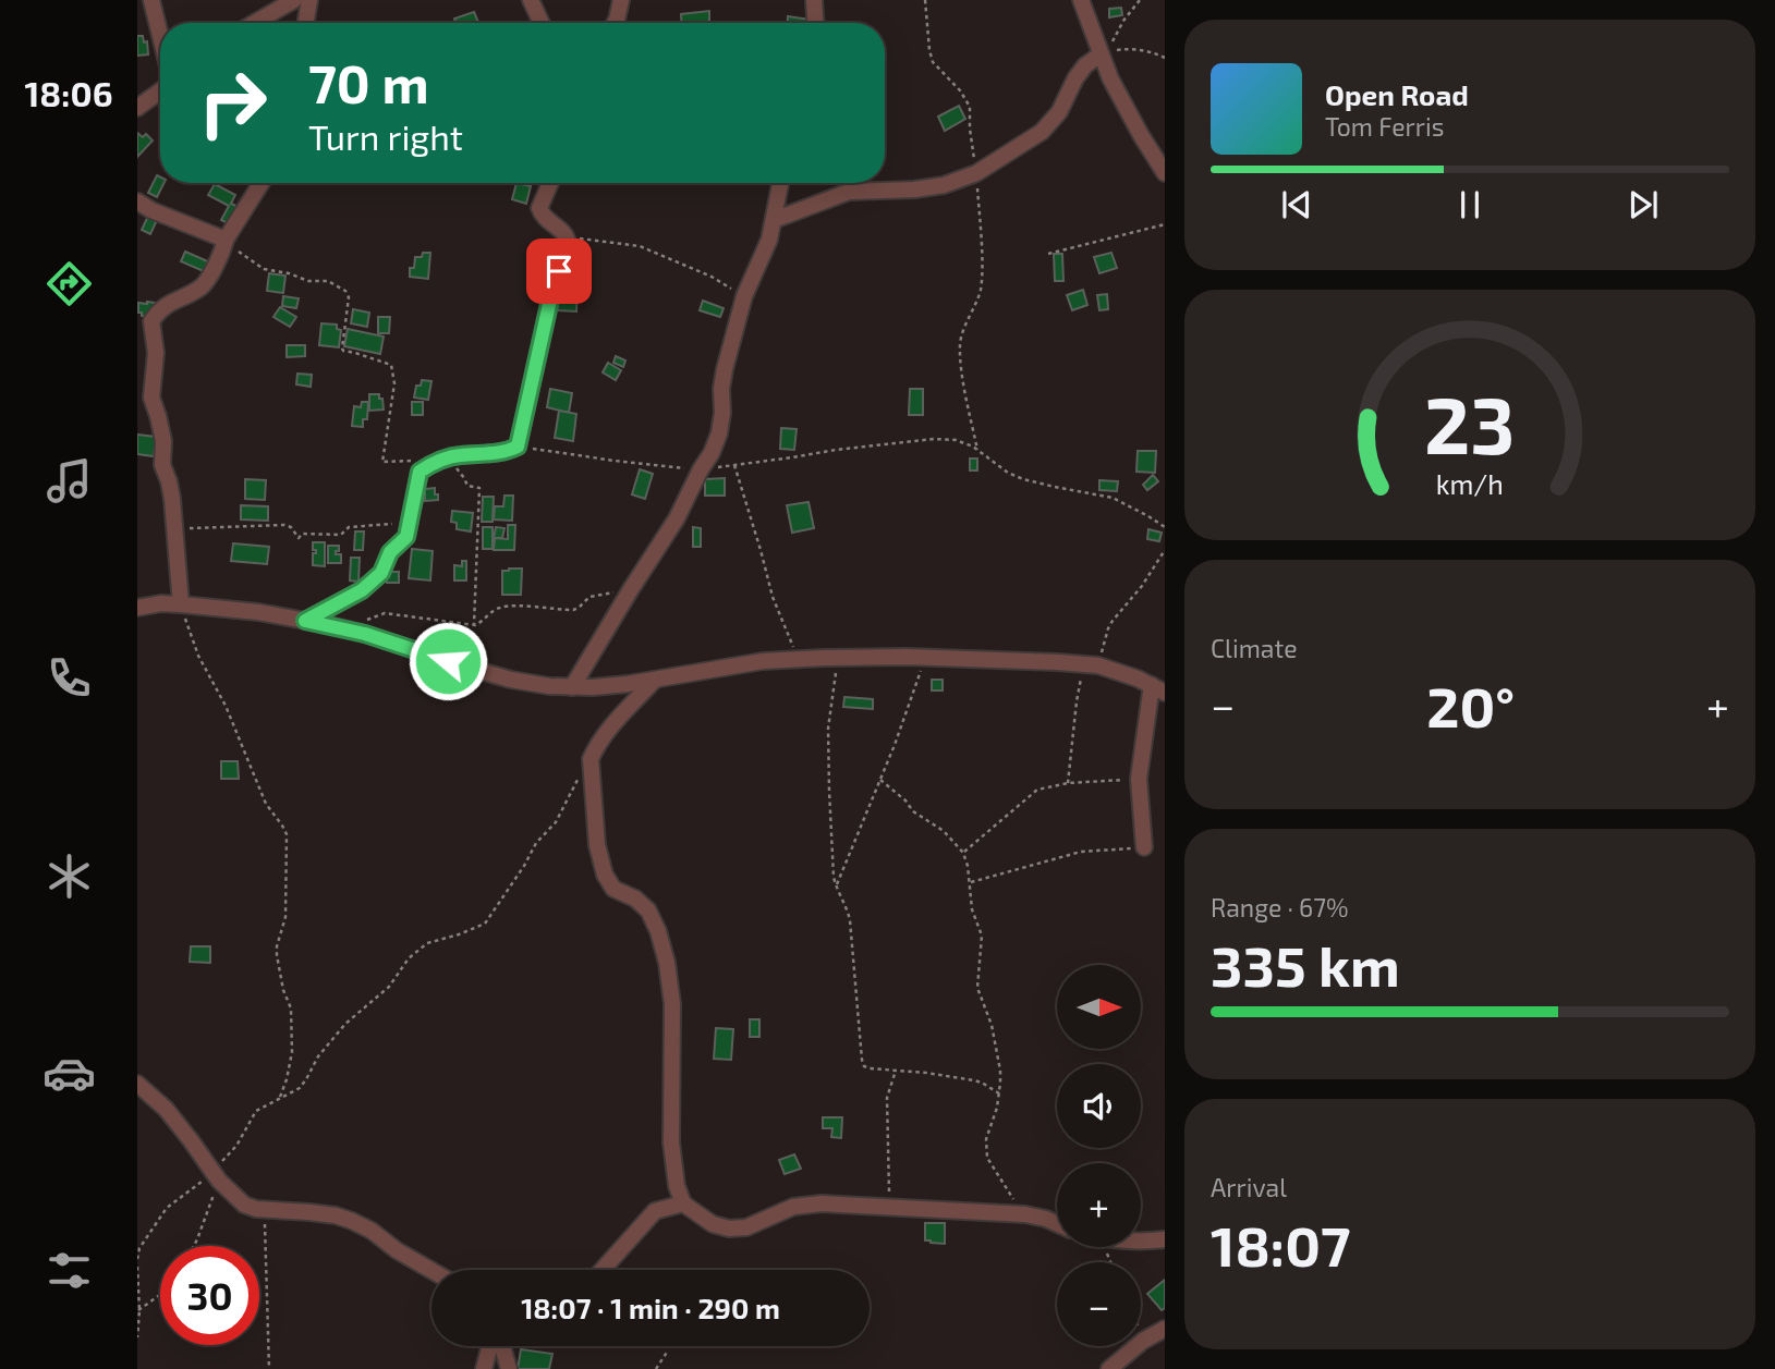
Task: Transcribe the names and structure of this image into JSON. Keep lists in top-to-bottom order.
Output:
{
  "north": "right",
  "page": {
    "tabs": "18:06",
    "turn": ["70 m", "Turn right"],
    "song": ["Open Road", "Tom Ferris"],
    "tile": [
      "Climate",
      ["Range · 67%", "335 km"],
      ["Arrival", "18:07"]
    ],
    "heat": ["−", "20°", "+"],
    "map_buttons": ["+", "−"],
    "limit": "30",
    "trip": "18:07 · 1 min · 290 m",
    "gauge": ["23", "km/h"]
  }
}
